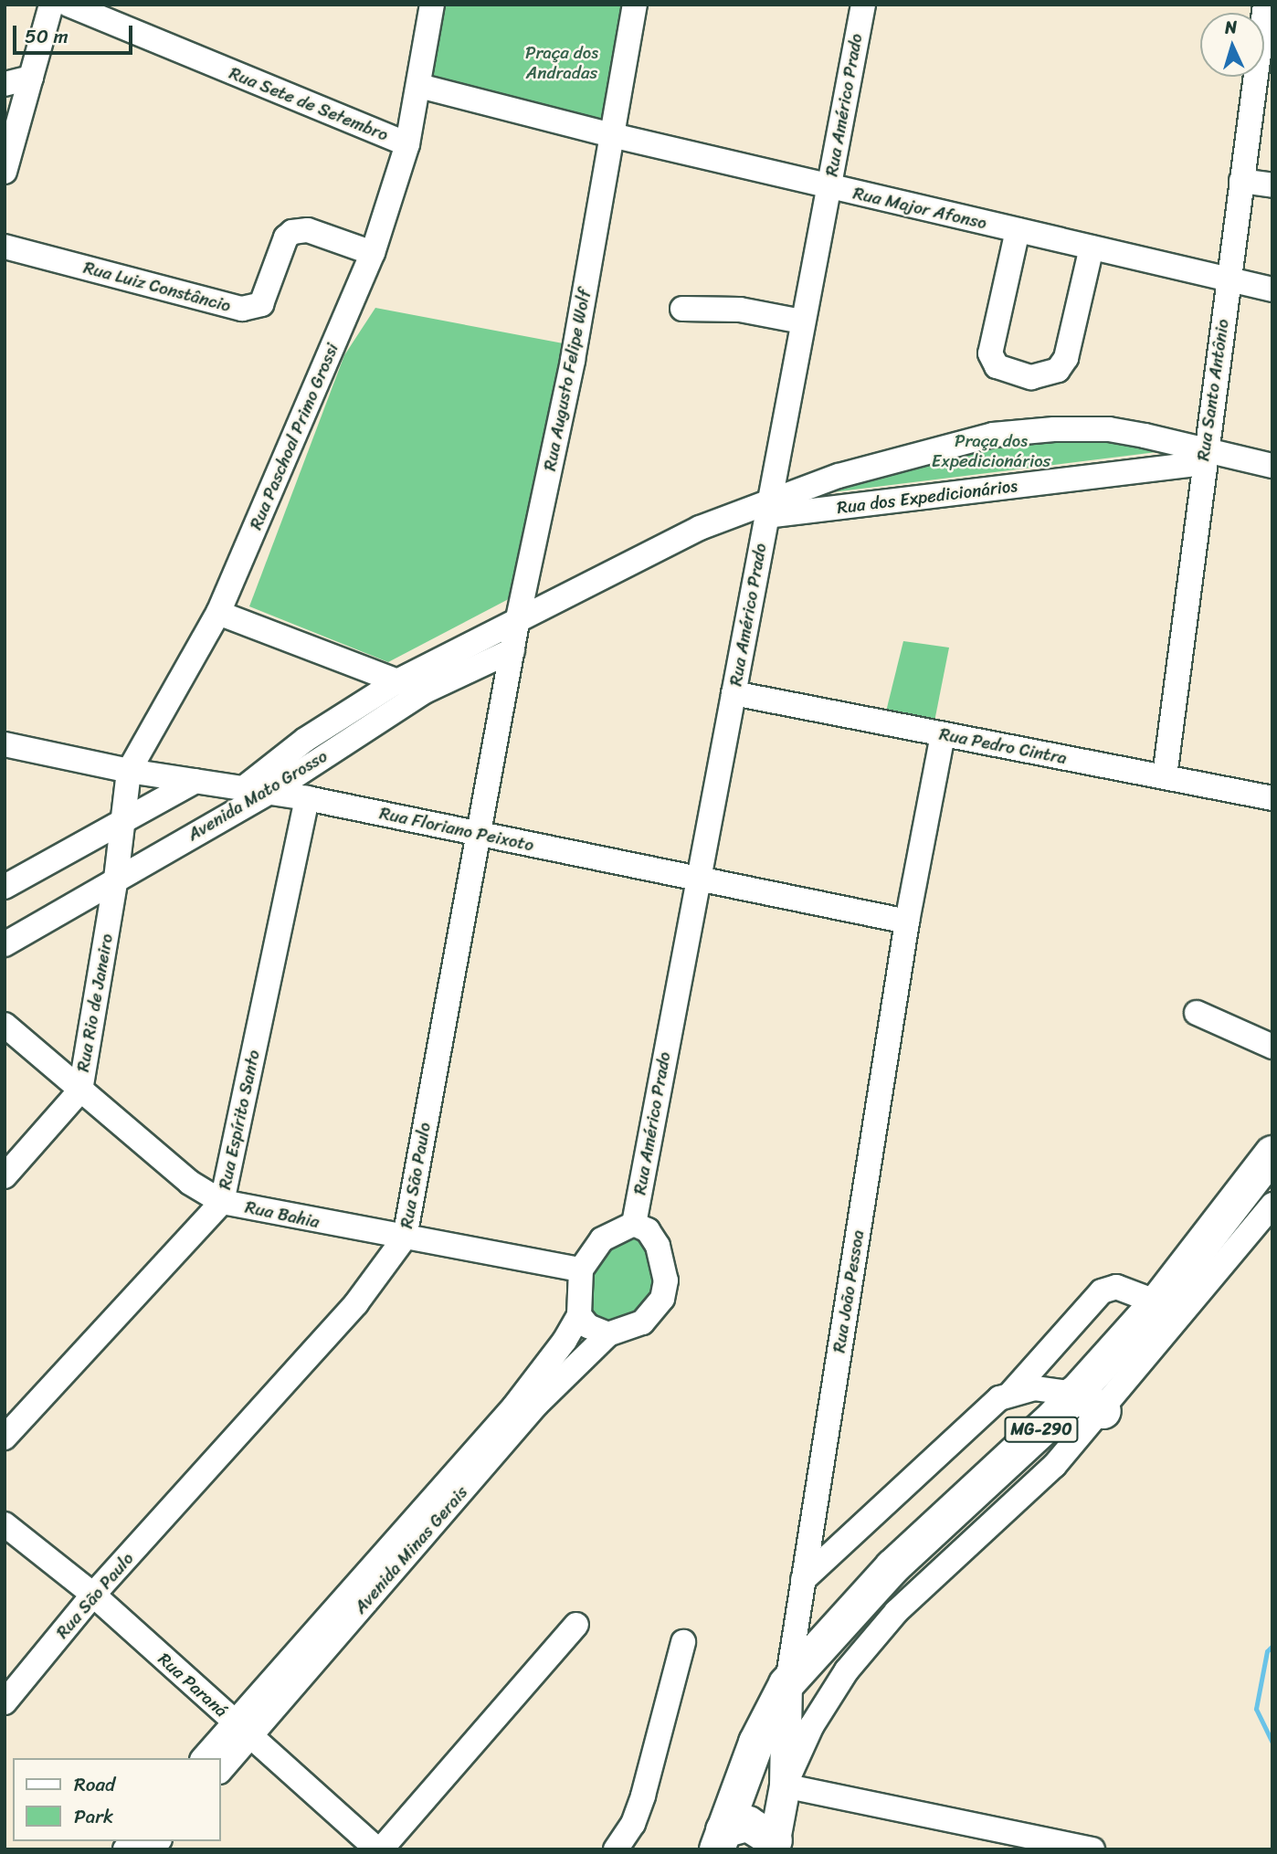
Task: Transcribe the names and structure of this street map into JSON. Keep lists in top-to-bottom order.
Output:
{
  "streets": {
    "highway": ["MG-290"],
    "main road": ["Rua João Pessoa"],
    "street": [
      "Rua Sete de Setembro",
      "Rua Américo Prado",
      "Rua Major Afonso",
      "Rua Luiz Constâncio",
      "Rua Augusto Felipe Wolf",
      "Rua Santo Antônio",
      "Rua Paschoal Primo Grossi",
      "Rua dos Expedicionários",
      "Rua Pedro Cintra",
      "Avenida Mato Grosso",
      "Rua Floriano Peixoto",
      "Rua Rio de Janeiro",
      "Rua Espírito Santo",
      "Rua São Paulo",
      "Rua Bahia",
      "Avenida Minas Gerais",
      "Rua Paraná"
    ]
  },
  "crossings": [
    ["Rua Sete de Setembro", "Rua Paschoal Primo Grossi"],
    ["Rua Américo Prado", "Rua Major Afonso"],
    ["Rua Américo Prado", "Rua dos Expedicionários"],
    ["Rua Américo Prado", "Rua Pedro Cintra"],
    ["Rua Américo Prado", "Avenida Mato Grosso"],
    ["Rua Américo Prado", "Rua Floriano Peixoto"],
    ["Rua Américo Prado", "Rua Bahia"],
    ["Rua Américo Prado", "Avenida Minas Gerais"],
    ["Rua Major Afonso", "Rua Augusto Felipe Wolf"],
    ["Rua Major Afonso", "Rua Santo Antônio"],
    ["Rua Luiz Constâncio", "Rua Paschoal Primo Grossi"],
    ["Rua Augusto Felipe Wolf", "Avenida Mato Grosso"],
    ["Rua Augusto Felipe Wolf", "Rua São Paulo"],
    ["Rua Santo Antônio", "Rua dos Expedicionários"],
    ["Rua Santo Antônio", "Rua Pedro Cintra"],
    ["Rua Paschoal Primo Grossi", "Rua Floriano Peixoto"],
    ["Rua Paschoal Primo Grossi", "Rua Rio de Janeiro"],
    ["Rua dos Expedicionários", "Avenida Mato Grosso"],
    ["Rua Pedro Cintra", "Rua João Pessoa"],
    ["Avenida Mato Grosso", "Rua Floriano Peixoto"],
    ["Avenida Mato Grosso", "Rua Rio de Janeiro"],
    ["Avenida Mato Grosso", "Rua São Paulo"],
    ["Rua Floriano Peixoto", "Rua Rio de Janeiro"],
    ["Rua Floriano Peixoto", "Rua Espírito Santo"],
    ["Rua Floriano Peixoto", "Rua São Paulo"],
    ["Rua Floriano Peixoto", "Rua João Pessoa"],
    ["Rua Rio de Janeiro", "Rua Bahia"],
    ["Rua Espírito Santo", "Rua Bahia"],
    ["Rua São Paulo", "Rua Bahia"],
    ["Rua São Paulo", "Rua Paraná"],
    ["Rua Bahia", "Avenida Minas Gerais"],
    ["Rua João Pessoa", "MG-290"],
    ["Avenida Minas Gerais", "Rua Paraná"]
  ],
  "parks": ["Praça dos Andradas", "Praça dos Expedicionários"],
  "legend": ["Road", "Park"],
  "scale_bar": "50 m",
  "north": "top"
}
